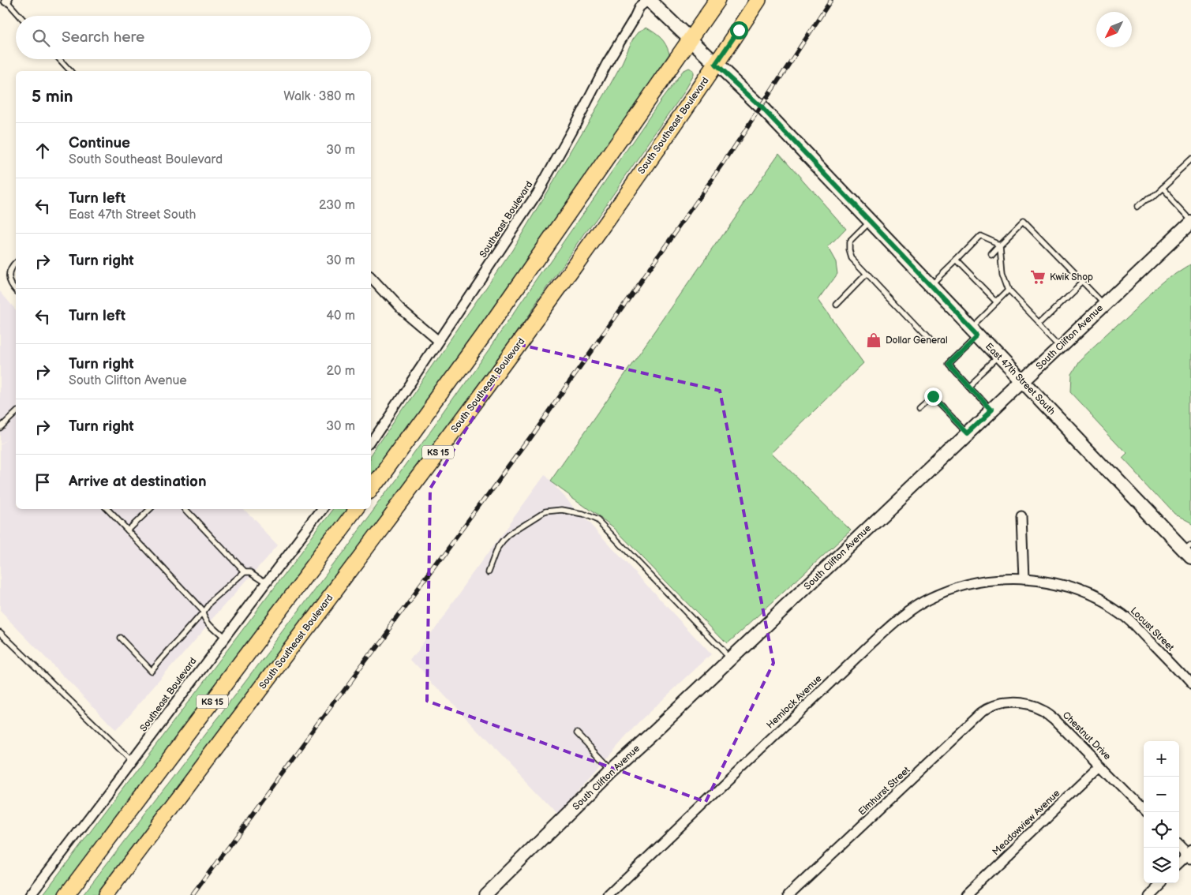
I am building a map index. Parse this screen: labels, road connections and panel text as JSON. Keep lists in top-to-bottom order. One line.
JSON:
{"streets":{"main road":["South Southeast Boulevard","KS 15"],"street":["Southeast Boulevard","South Clifton Avenue","East 47th Street South","Locust Street","Hemlock Avenue","Chestnut Drive","Elmhurst Street","Meadowview Avenue"]},"crossings":[["South Southeast Boulevard","East 47th Street South"],["Southeast Boulevard","East 47th Street South"],["South Clifton Avenue","East 47th Street South"],["Locust Street","Hemlock Avenue"],["Chestnut Drive","Elmhurst Street"],["Chestnut Drive","Meadowview Avenue"]],"places":{"supermarket":["Kwik Shop"],"shop":["Dollar General"]},"north":"bottom left","page":{"search":"Search here","heading":["5 min","Walk · 380 m"],"list":[["Continue","South Southeast Boulevard","30 m"],["Turn left","East 47th Street South","230 m"],["Turn right","30 m"],["Turn left","40 m"],["Turn right","South Clifton Avenue","20 m"],["Turn right","30 m"],"Arrive at destination"],"map_buttons":["+","−"]}}
